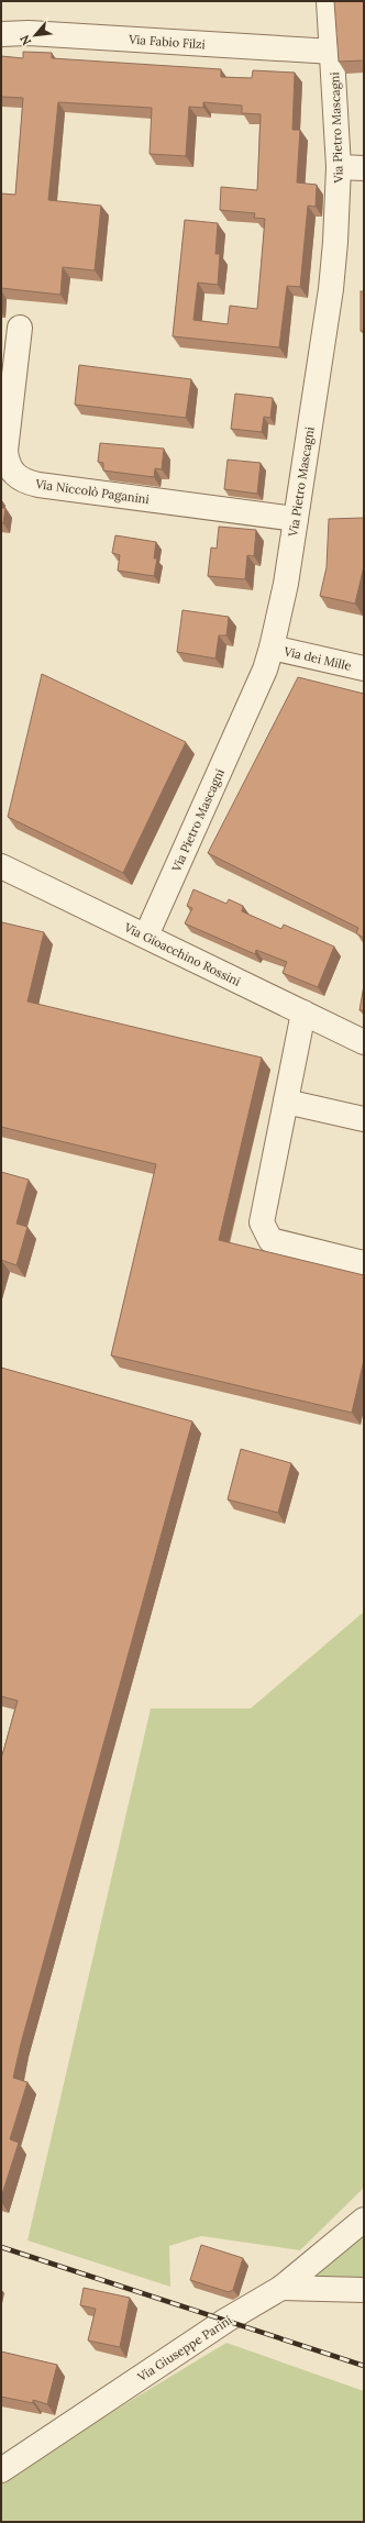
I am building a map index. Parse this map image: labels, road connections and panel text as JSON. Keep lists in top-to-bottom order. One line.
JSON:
{"streets":{"street":["Via Fabio Filzi","Via Pietro Mascagni","Via Niccolò Paganini","Via dei Mille","Via Gioacchino Rossini","Via Giuseppe Parini"]},"crossings":[["Via Fabio Filzi","Via Pietro Mascagni"],["Via Pietro Mascagni","Via Niccolò Paganini"],["Via Pietro Mascagni","Via dei Mille"],["Via Pietro Mascagni","Via Gioacchino Rossini"]],"north":"bottom left"}
